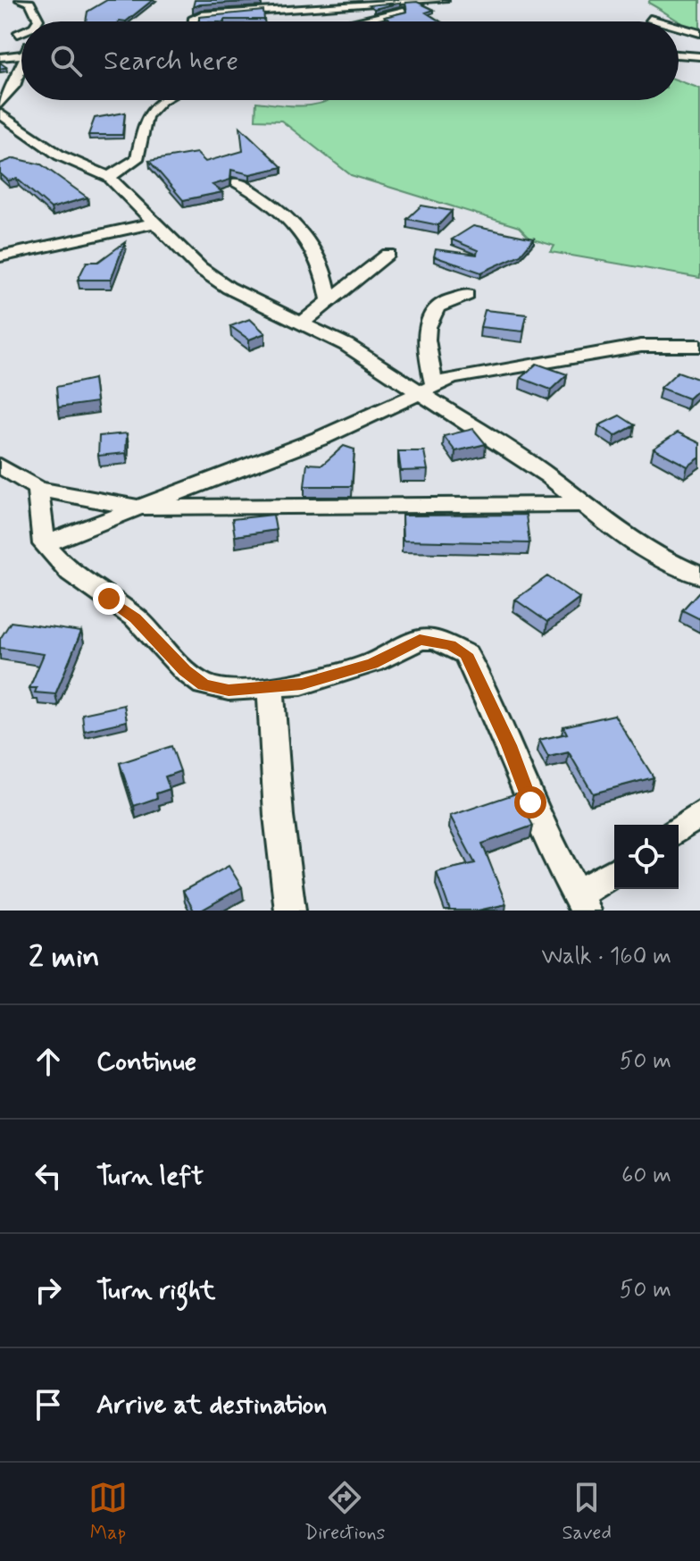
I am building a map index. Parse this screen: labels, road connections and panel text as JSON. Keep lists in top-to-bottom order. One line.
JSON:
{"page":{"search":"Search here","heading":["2 min","Walk · 160 m"],"list":[["Continue","50 m"],["Turn left","60 m"],["Turn right","50 m"],"Arrive at destination"],"nav":["Map","Directions","Saved"]}}
